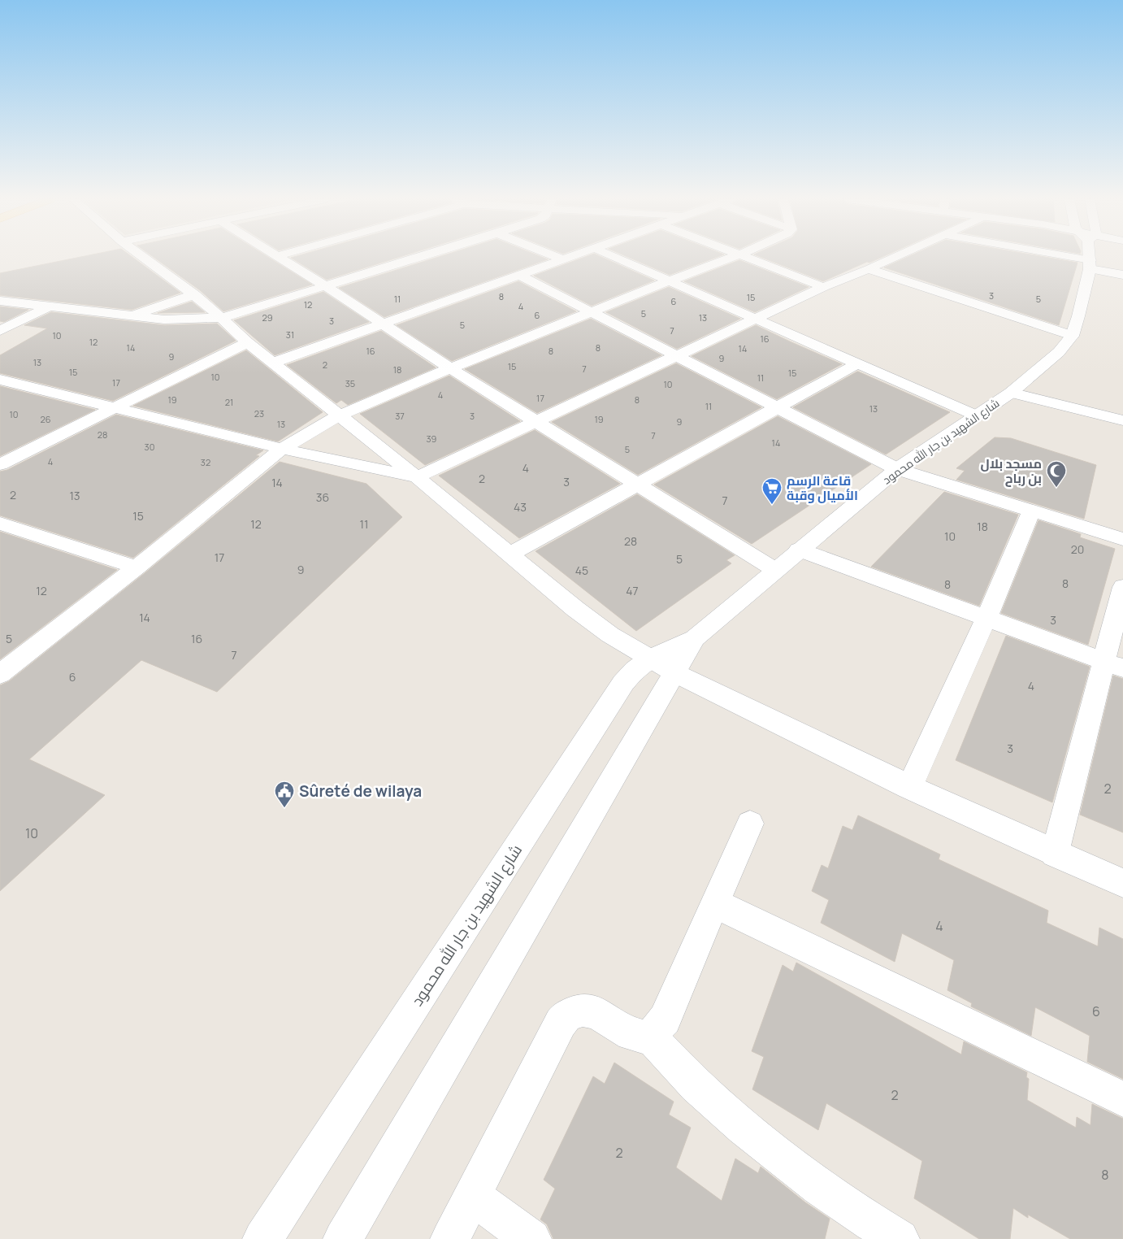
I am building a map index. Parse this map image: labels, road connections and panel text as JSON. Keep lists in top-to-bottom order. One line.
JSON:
{"streets":{"street":["شارع الشهيد بن جار الله محمود"]},"places":{"mosque":["مسجد بلال بن رباح"],"supermarket":["قاعة الرسم الأميال وقبة"],"public building":["Sûreté de wilaya"]},"house_numbers":["3","8","15","11","5","6","12","4","5","6","29","13","3","5","7","31","10","16","12","14","8","14","16","8","9","9","13","2","15","7","18","15","15","10","11","17","35","10","4","17","19","8","21","11","13","23","10","37","3","26","19","9","13","28","7","39","14","30","5","4","32","4","2","3","14","2","13","36","7","43","15","12","11","18","10","28","20","17","5","9","45","8","8","12","47","14","3","5","16","7","6","4","3","2","10","4","6","2","2","8"]}
